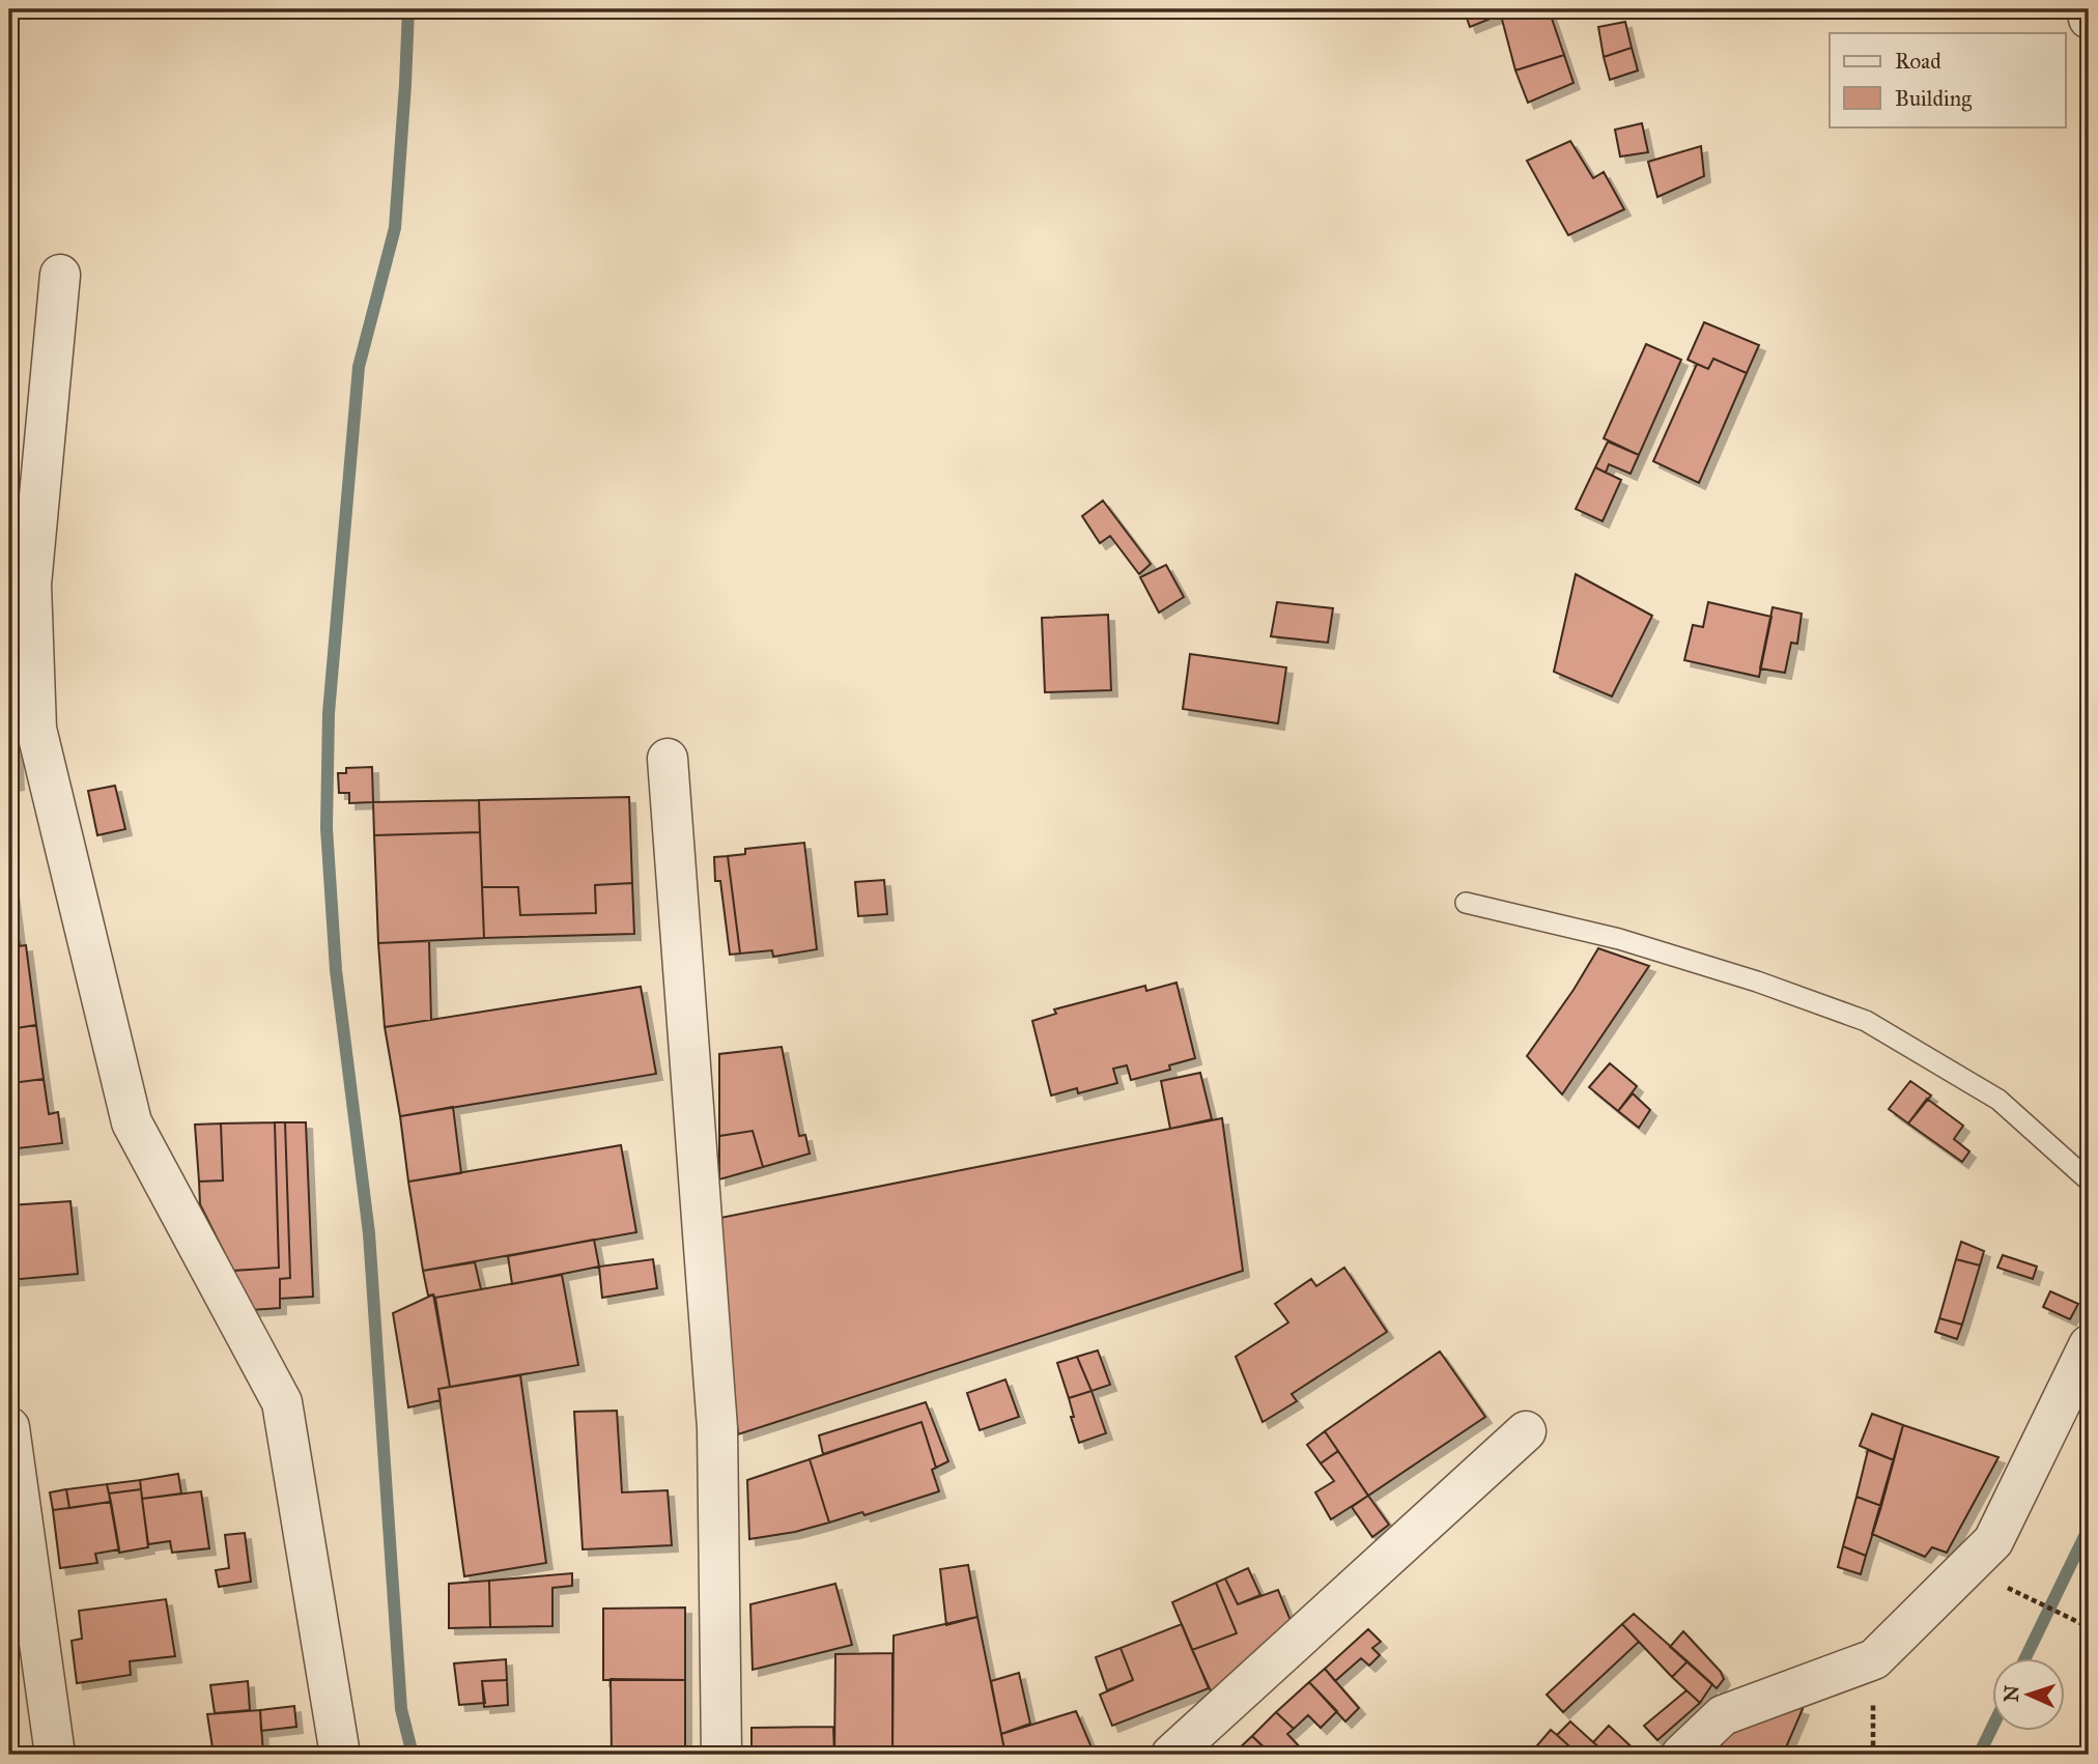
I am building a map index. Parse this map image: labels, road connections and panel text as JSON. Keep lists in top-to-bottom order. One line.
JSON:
{"legend":["Road","Building"],"north":"left"}
